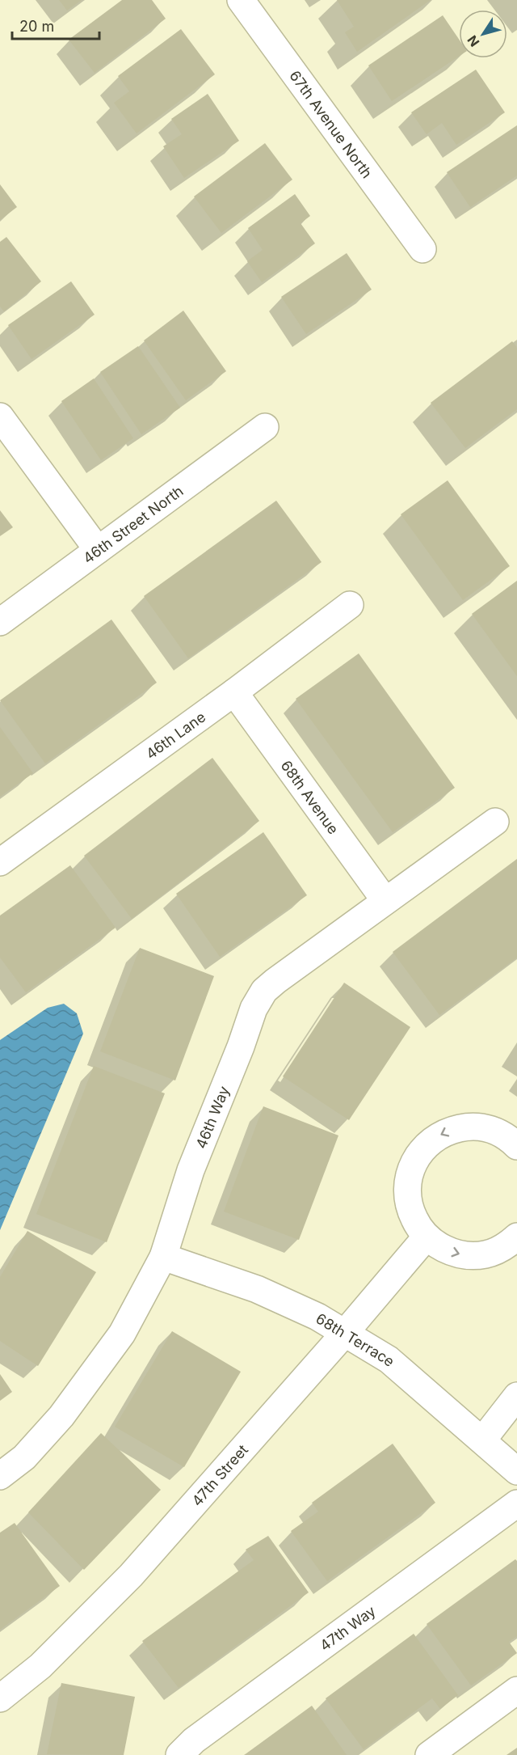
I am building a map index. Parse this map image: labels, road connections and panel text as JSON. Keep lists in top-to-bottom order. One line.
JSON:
{"streets":{"street":["67th Avenue North","46th Street North","46th Lane","68th Avenue","46th Way","68th Terrace","47th Street","47th Way"]},"crossings":[["46th Lane","68th Avenue"],["68th Avenue","46th Way"],["46th Way","68th Terrace"],["68th Terrace","47th Street"]],"scale_bar":"20 m","north":"bottom left"}
